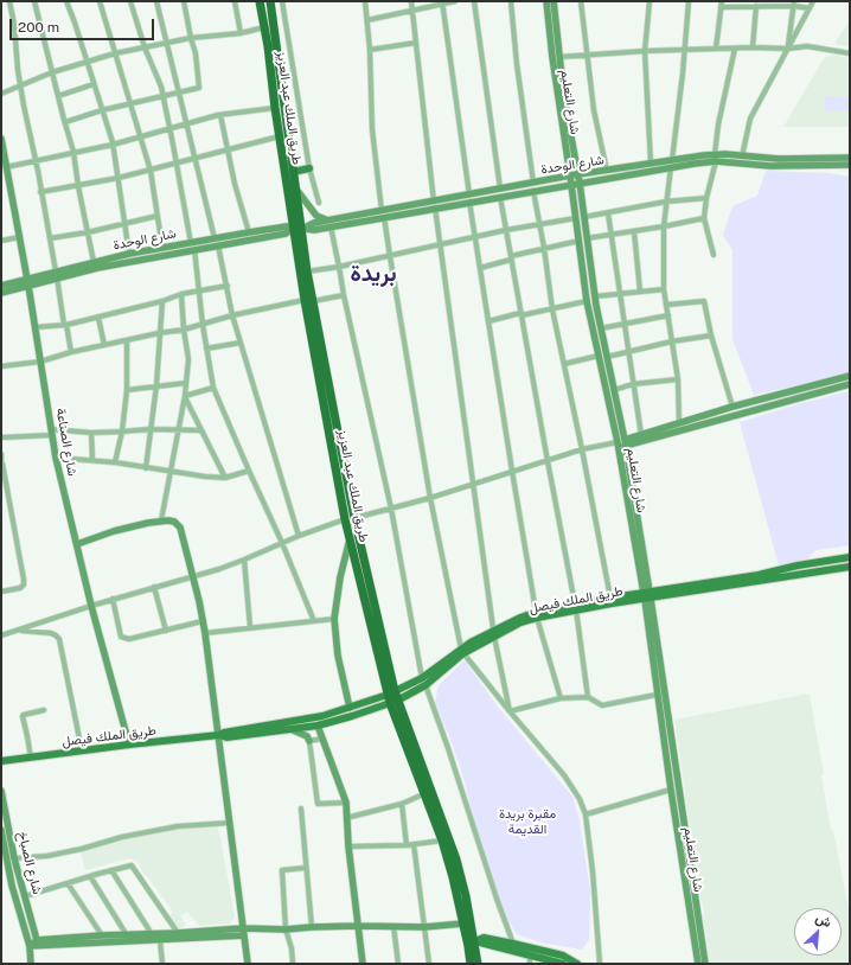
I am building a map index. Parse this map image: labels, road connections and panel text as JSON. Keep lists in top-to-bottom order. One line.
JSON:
{"streets":{"highway":["طريق الملك عبد العزيز"],"main road":["طريق الملك فيصل"],"street":["شارع التعليم","شارع الوحدة","شارع الصناعة","شارع الصباخ"]},"crossings":[["شارع التعليم","شارع الوحدة"],["شارع التعليم","طريق الملك فيصل"],["طريق الملك عبد العزيز","شارع الوحدة"],["طريق الملك عبد العزيز","طريق الملك فيصل"],["شارع الوحدة","شارع الصناعة"],["شارع الصناعة","طريق الملك فيصل"]],"districts":["بريدة"],"parks":["مقبرة بريدة القديمة"],"scale_bar":"200 m","north":"top right"}
